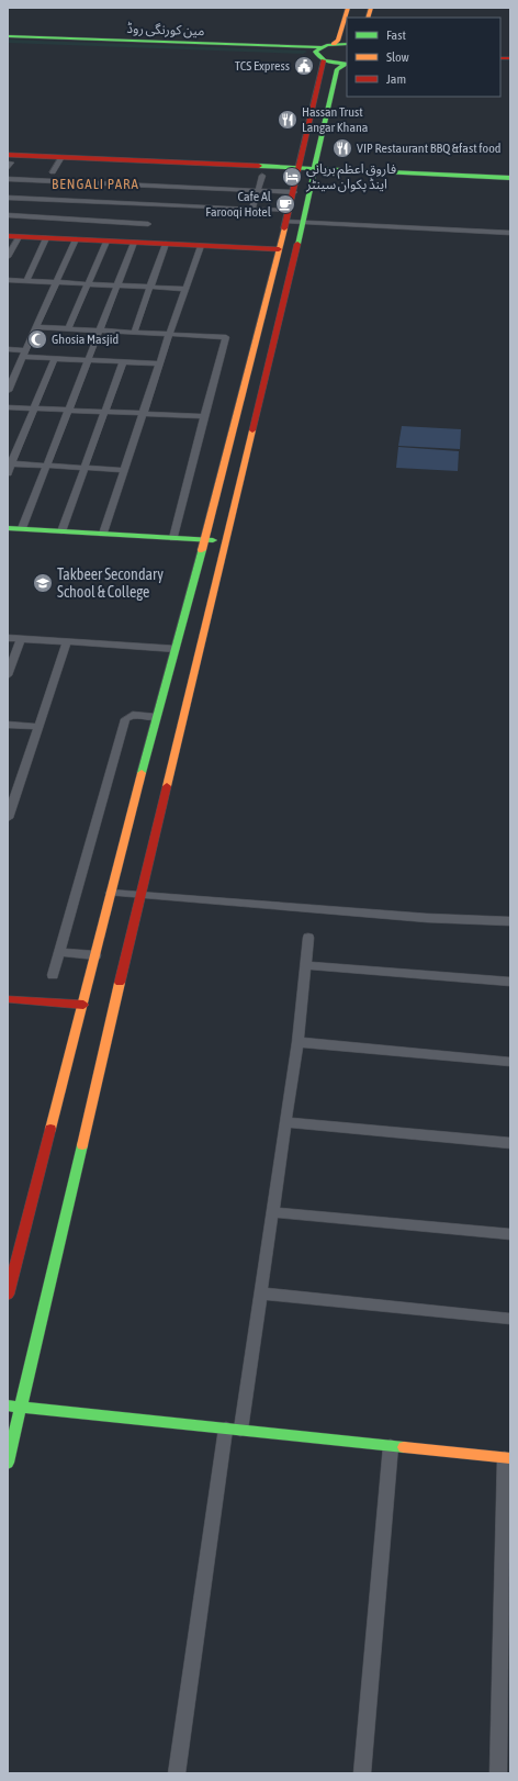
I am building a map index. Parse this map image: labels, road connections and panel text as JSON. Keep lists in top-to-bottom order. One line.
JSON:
{"streets":{"street":["مین کورنگی روڈ"]},"districts":["BENGALI PARA"],"places":{"public building":["TCS Express"],"restaurant":["Hassan Trust Langar Khana","VIP Restaurant BBQ &fast food"],"hotel":["فاروق اعظم بریانی اینڈ پکوان سینٹر"],"cafe":["Cafe Al Farooqi Hotel"],"mosque":["Ghosia Masjid"],"school or university":["Takbeer Secondary School & College"]},"legend":["Fast","Slow","Jam"]}
